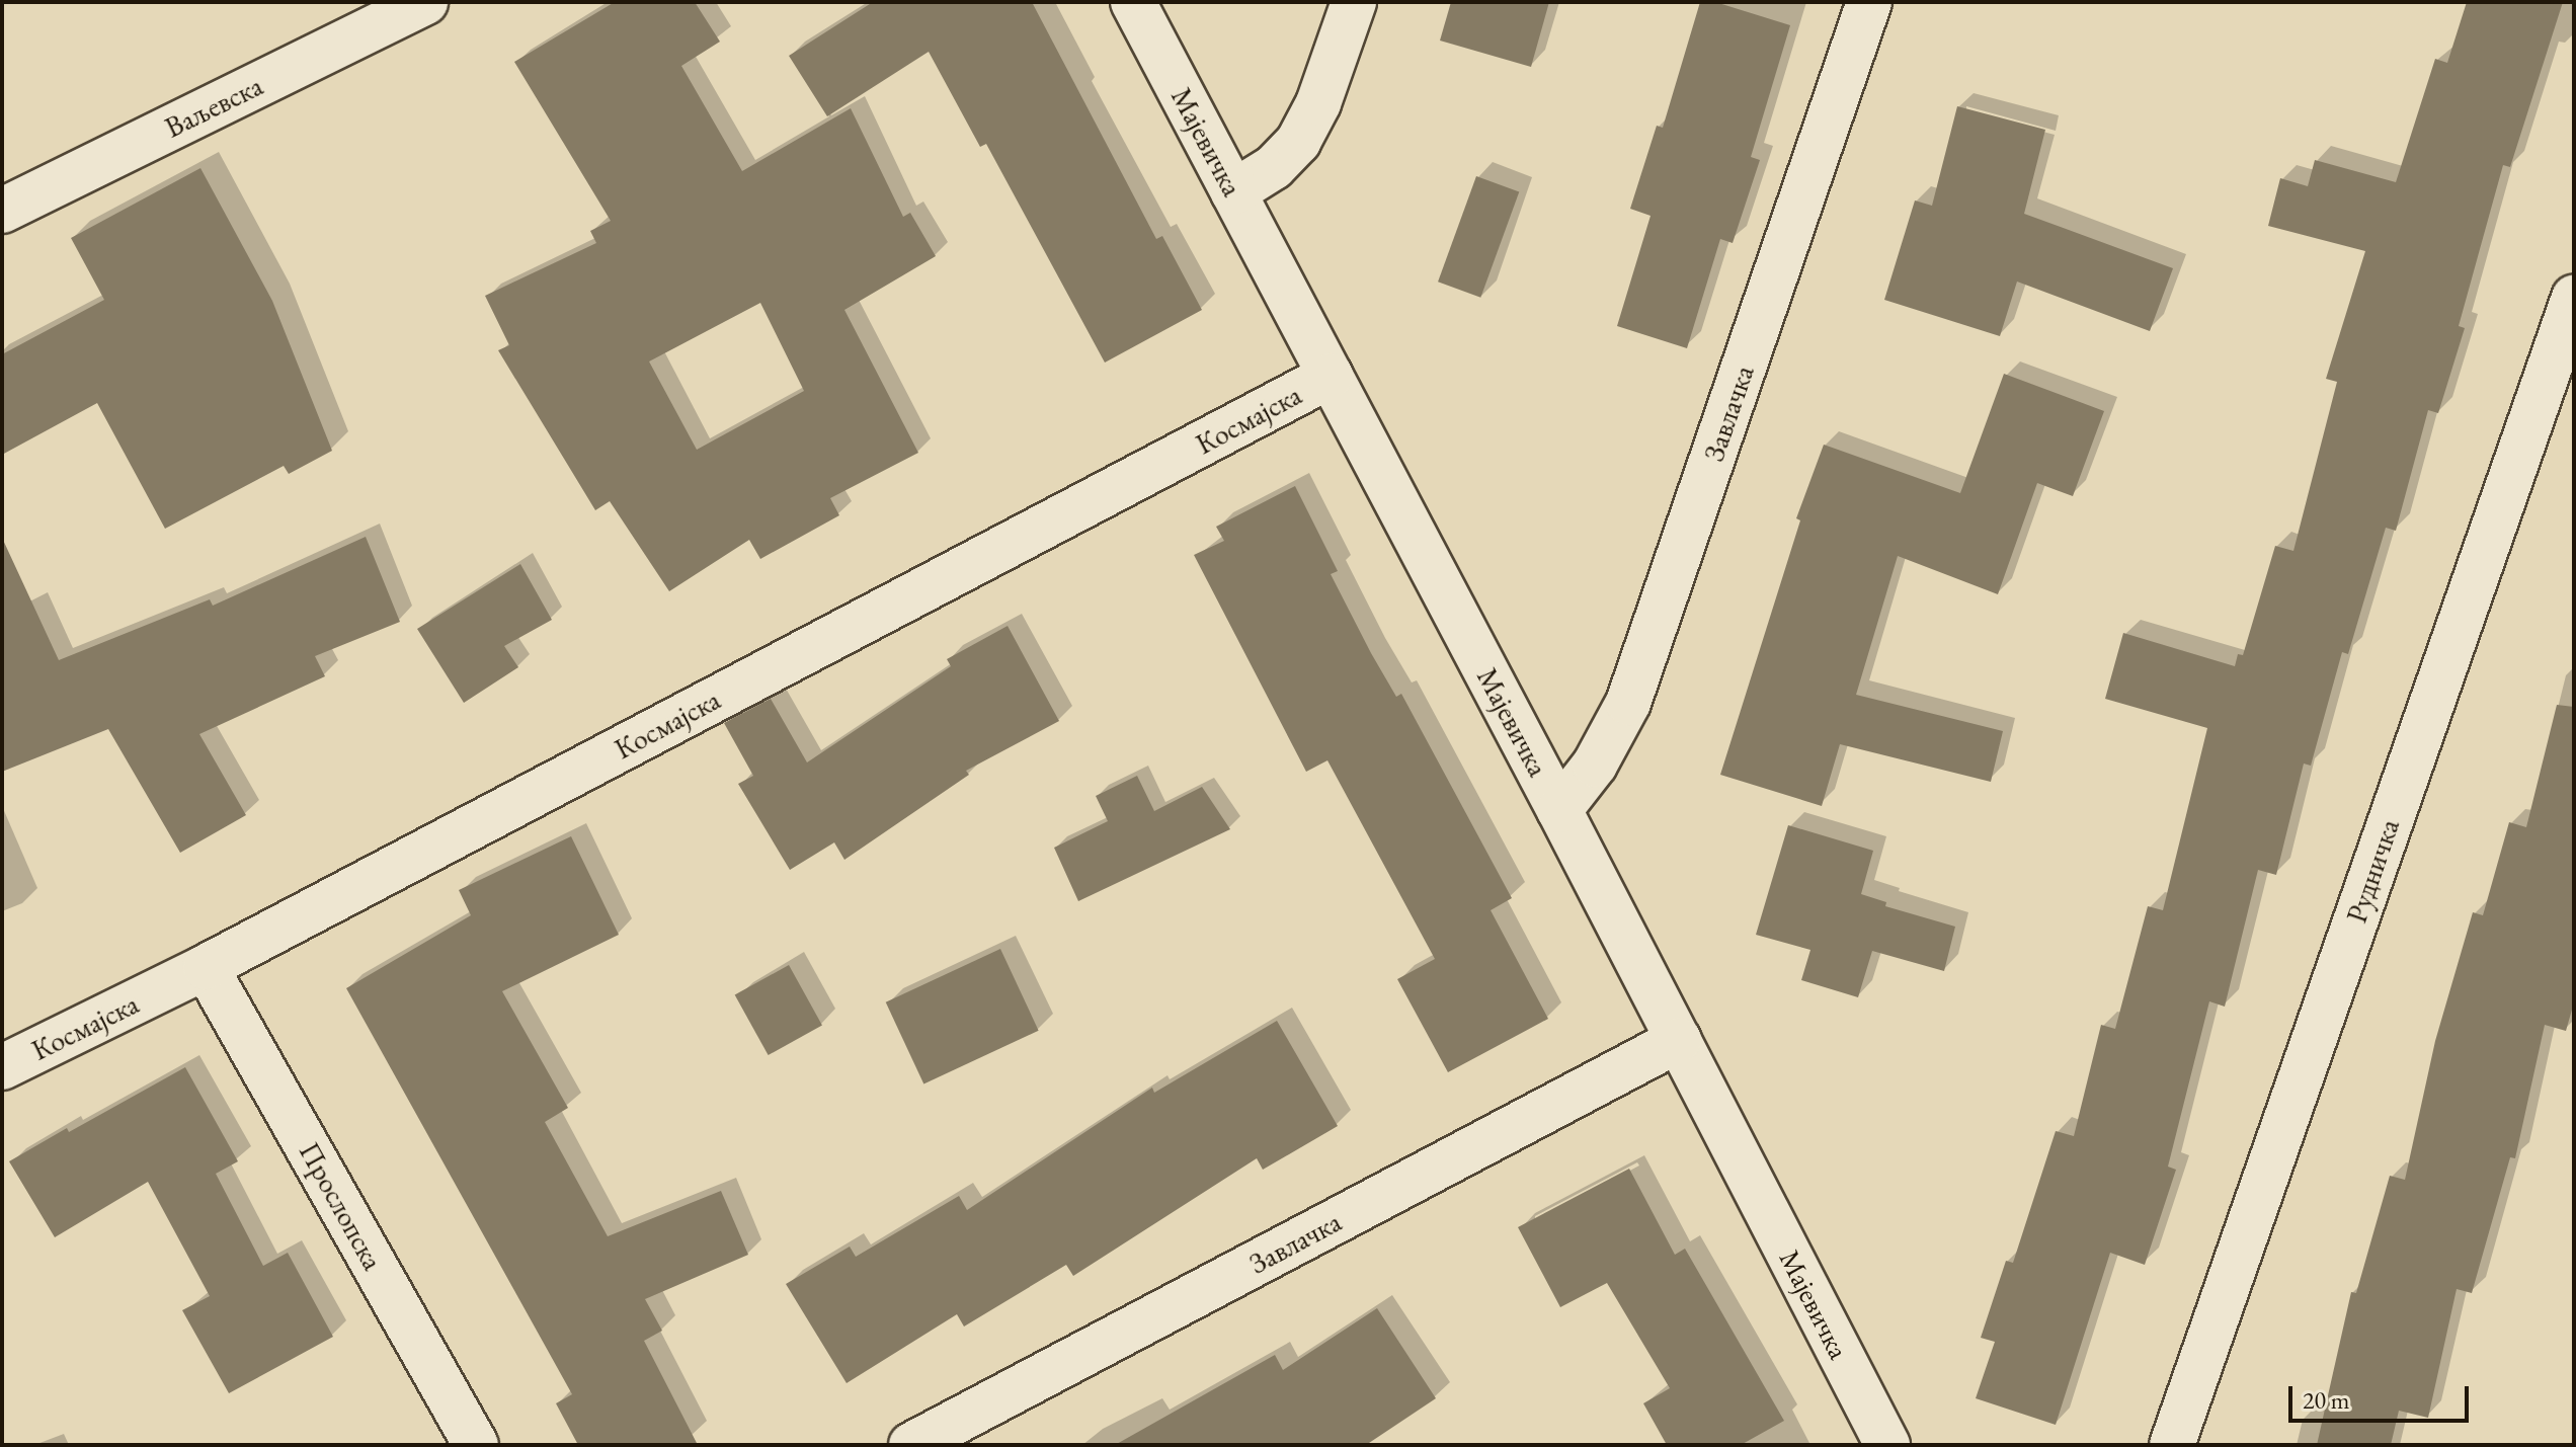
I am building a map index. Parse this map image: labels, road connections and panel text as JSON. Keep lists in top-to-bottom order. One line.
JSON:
{"streets":{"street":["Ваљевска","Мајевичка","Завлачка","Космајска","Рудничка","Прослопска"]},"crossings":[["Мајевичка","Завлачка"],["Мајевичка","Космајска"],["Космајска","Прослопска"]],"scale_bar":"20 m"}
